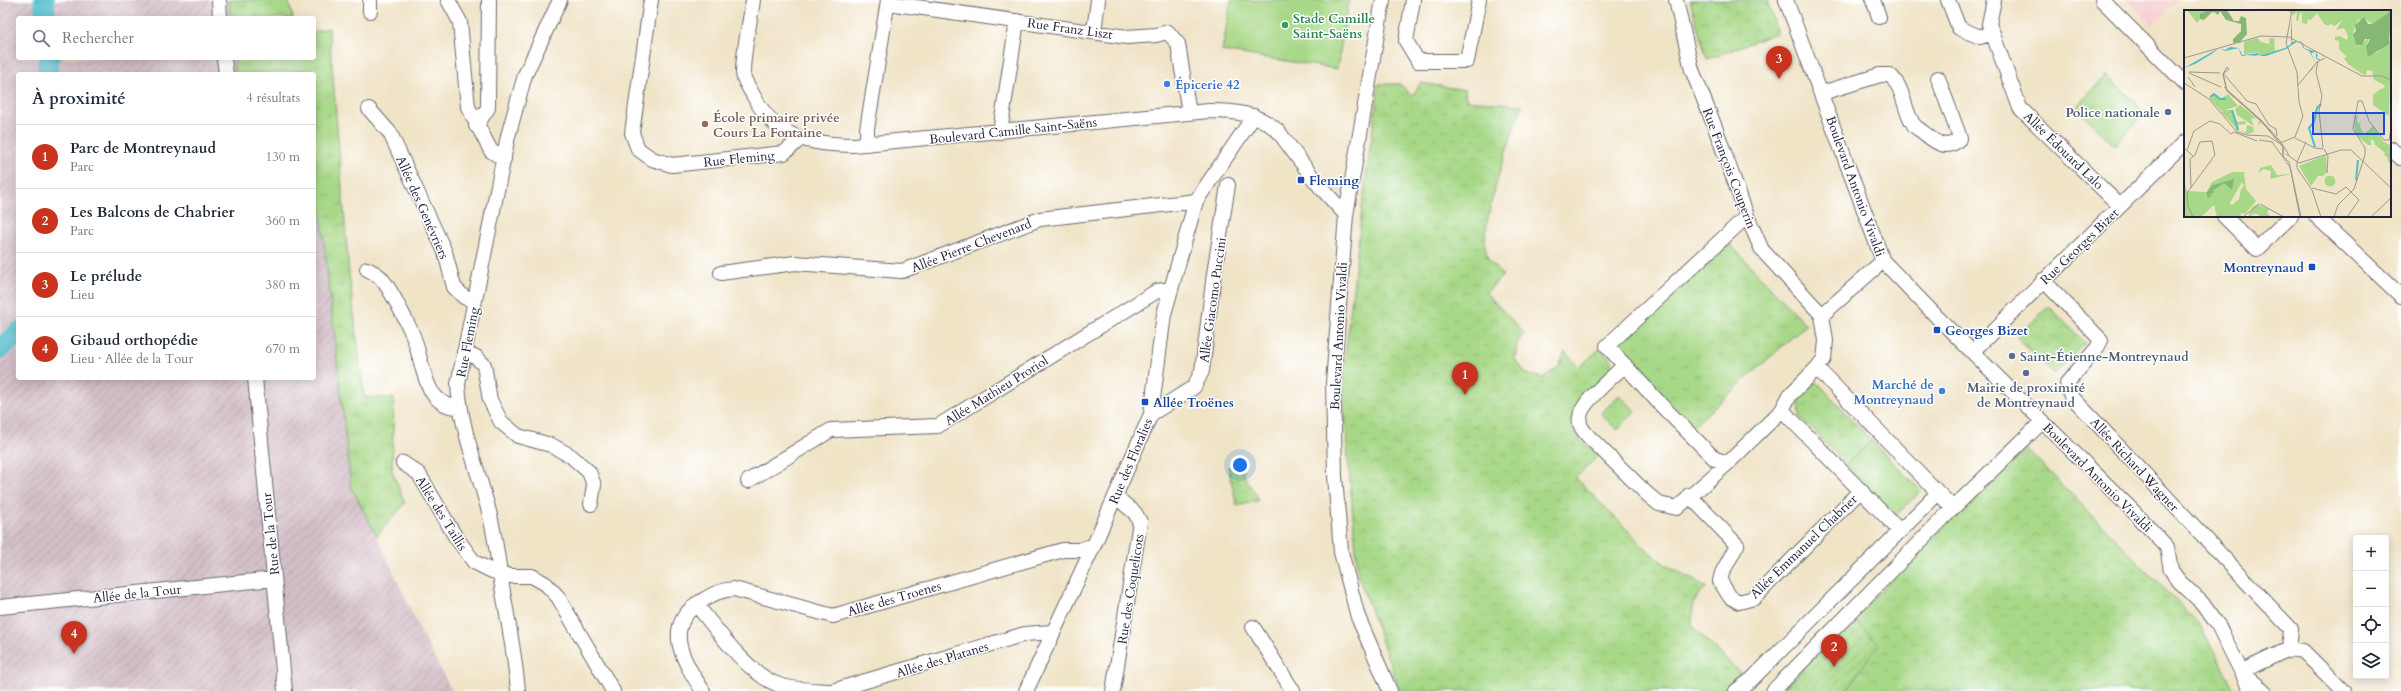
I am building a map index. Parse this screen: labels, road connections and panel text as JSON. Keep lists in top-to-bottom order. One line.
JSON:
{"streets":{"street":["Rue Franz Liszt","Boulevard Camille Saint-Saëns","Allée Édouard Lalo","Rue Fleming","Rue François Couperin","Boulevard Antonio Vivaldi","Allée des Genévriers","Allée Pierre Chevenard","Rue Georges Bizet","Allée Giacomo Puccini","Allée Mathieu Proriol","Rue des Floralies","Allée Richard Wagner","Allée des Taillis","Rue de la Tour","Allée Emmanuel Chabrier","Rue des Coquelicots","Allée de la Tour","Allée des Troenes","Allée des Platanes"]},"crossings":[["Rue Franz Liszt","Boulevard Camille Saint-Saëns"],["Boulevard Camille Saint-Saëns","Rue Fleming"],["Boulevard Camille Saint-Saëns","Boulevard Antonio Vivaldi"],["Boulevard Camille Saint-Saëns","Rue des Floralies"],["Allée Édouard Lalo","Rue Georges Bizet"],["Rue Fleming","Allée des Genévriers"],["Rue Fleming","Allée des Taillis"],["Boulevard Antonio Vivaldi","Rue Georges Bizet"],["Allée Pierre Chevenard","Rue des Floralies"],["Rue Georges Bizet","Allée Richard Wagner"],["Allée Giacomo Puccini","Rue des Floralies"],["Allée Mathieu Proriol","Rue des Floralies"],["Rue des Floralies","Rue des Coquelicots"],["Rue des Floralies","Allée des Troenes"],["Rue des Floralies","Allée des Platanes"],["Rue de la Tour","Allée de la Tour"]],"places":{"other":["Stade Camille Saint-Saëns","Épicerie 42","Police nationale","École primaire privée Cours La Fontaine","Saint-Étienne-Montreynaud","Mairie de proximité de Montreynaud","Marché de Montreynaud"],"transit":["Fleming","Montreynaud","Georges Bizet","Allée Troënes"]},"page":{"search":"Rechercher","pins":["3","1","4","2"],"heading":["À proximité","4 résultats"],"list":[{"mark":"1","name":"Parc de Montreynaud","note":"Parc","value":"130 m"},{"mark":"2","name":"Les Balcons de Chabrier","note":"Parc","value":"360 m"},{"mark":"3","name":"Le prélude","note":"Lieu","value":"380 m"},{"mark":"4","name":"Gibaud orthopédie","note":"Lieu · Allée de la Tour","value":"670 m"}],"map_buttons":["+","−"]}}
